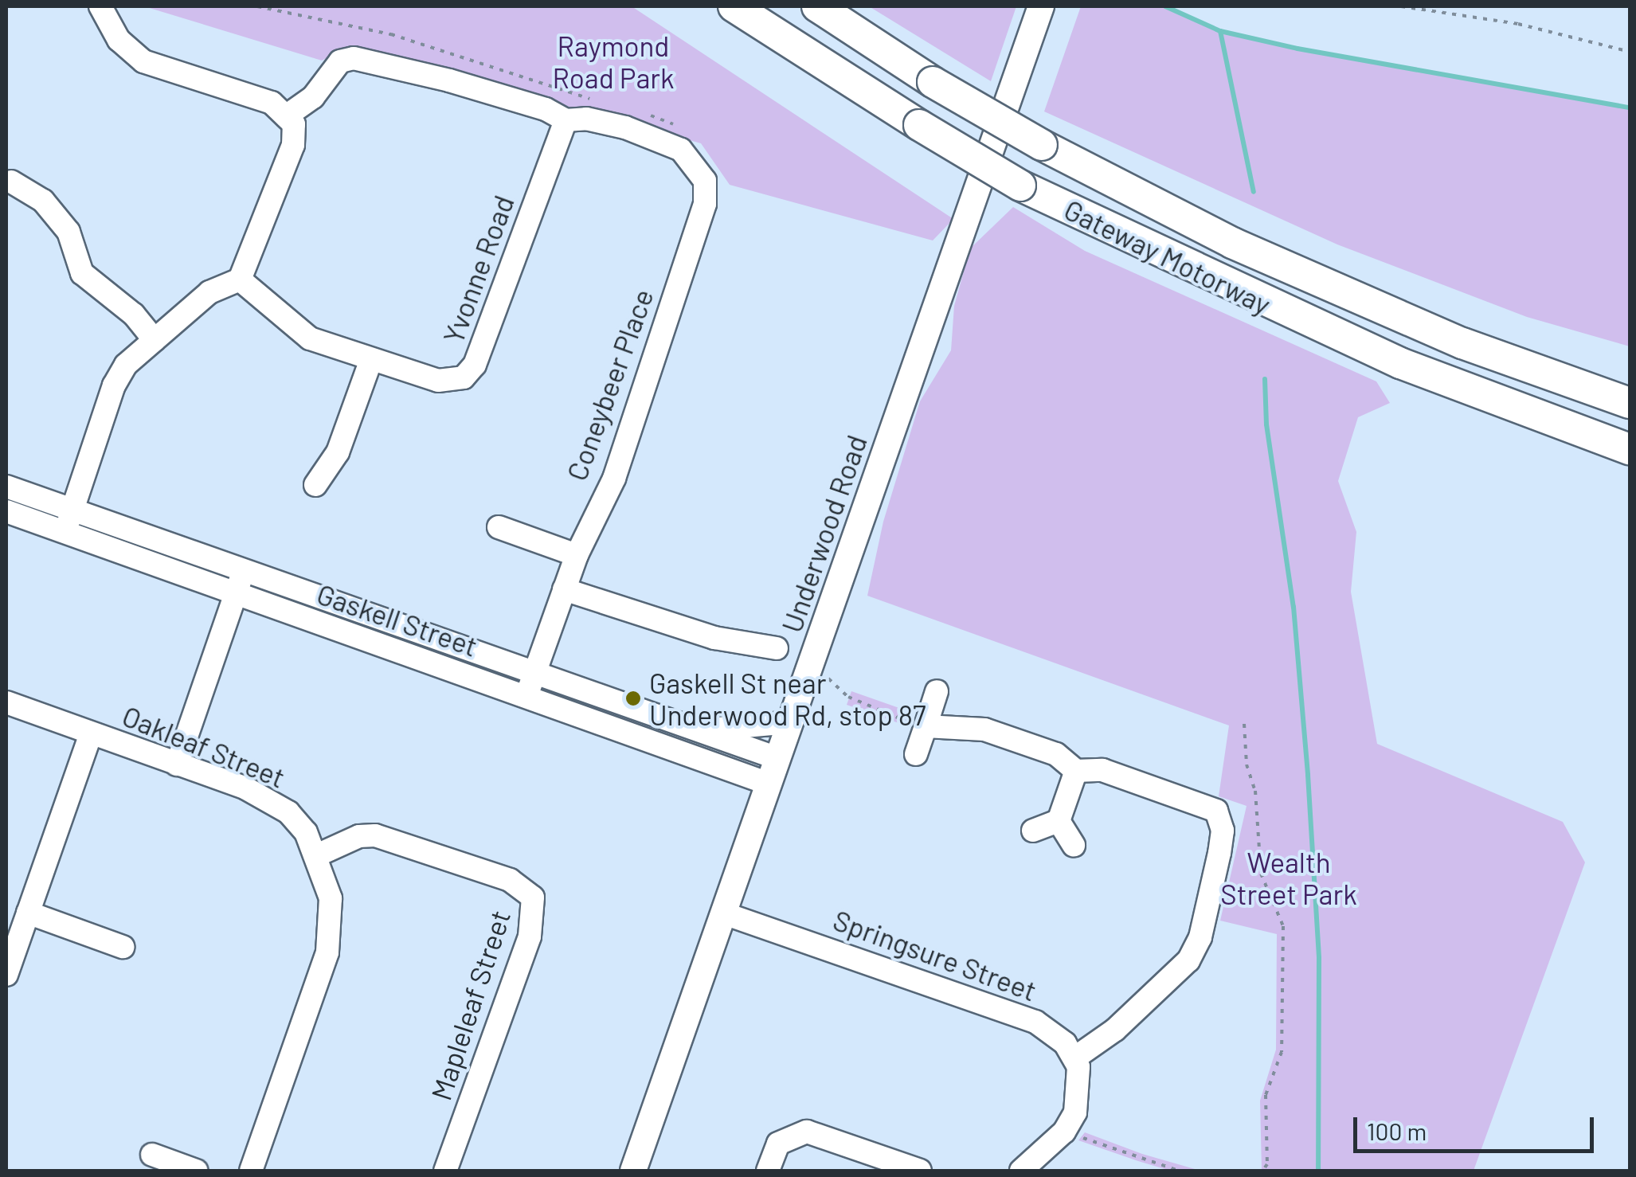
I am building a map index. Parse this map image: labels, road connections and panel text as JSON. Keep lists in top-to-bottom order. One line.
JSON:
{"streets":{"highway":["Gateway Motorway"],"main road":["Underwood Road"],"street":["Yvonne Road","Coneybeer Place","Gaskell Street","Oakleaf Street","Springsure Street","Mapleleaf Street"]},"crossings":[["Coneybeer Place","Gaskell Street"],["Underwood Road","Gaskell Street"],["Underwood Road","Springsure Street"],["Oakleaf Street","Mapleleaf Street"]],"parks":["Raymond Road Park","Wealth Street Park"],"places":["Gaskell St near Underwood Rd, stop 87"],"scale_bar":"100 m"}
